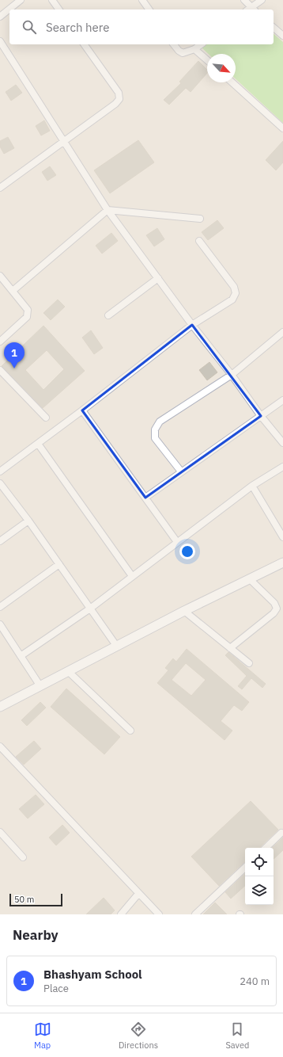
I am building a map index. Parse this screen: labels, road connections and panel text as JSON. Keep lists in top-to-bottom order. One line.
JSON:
{"scale_bar":"50 m","north":"bottom right","page":{"search":"Search here","pins":"1","scale":"50 m","heading":"Nearby","list":[{"mark":"1","name":"Bhashyam School","note":"Place","value":"240 m"}],"nav":["Map","Directions","Saved"]}}
